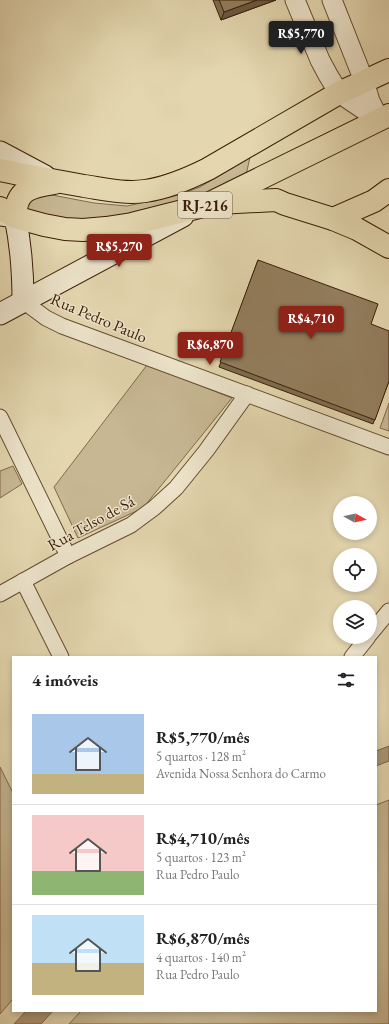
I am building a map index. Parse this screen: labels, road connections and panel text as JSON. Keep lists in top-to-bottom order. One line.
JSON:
{"streets":{"main road":["RJ-216"],"street":["Rua Pedro Paulo","Rua Telso de Sá"]},"crossings":[["Rua Pedro Paulo","Rua Telso de Sá"]],"north":"right","page":{"price":["R$5,770","R$5,270","R$4,710","R$6,870"],"heading":"4 imóveis","list":[{"name":"R$5,770/mês","note":"5 quartos · 128 m² · Avenida Nossa Senhora do Carmo"},{"name":"R$4,710/mês","note":"5 quartos · 123 m² · Rua Pedro Paulo"},{"name":"R$6,870/mês","note":"4 quartos · 140 m² · Rua Pedro Paulo"}]}}
